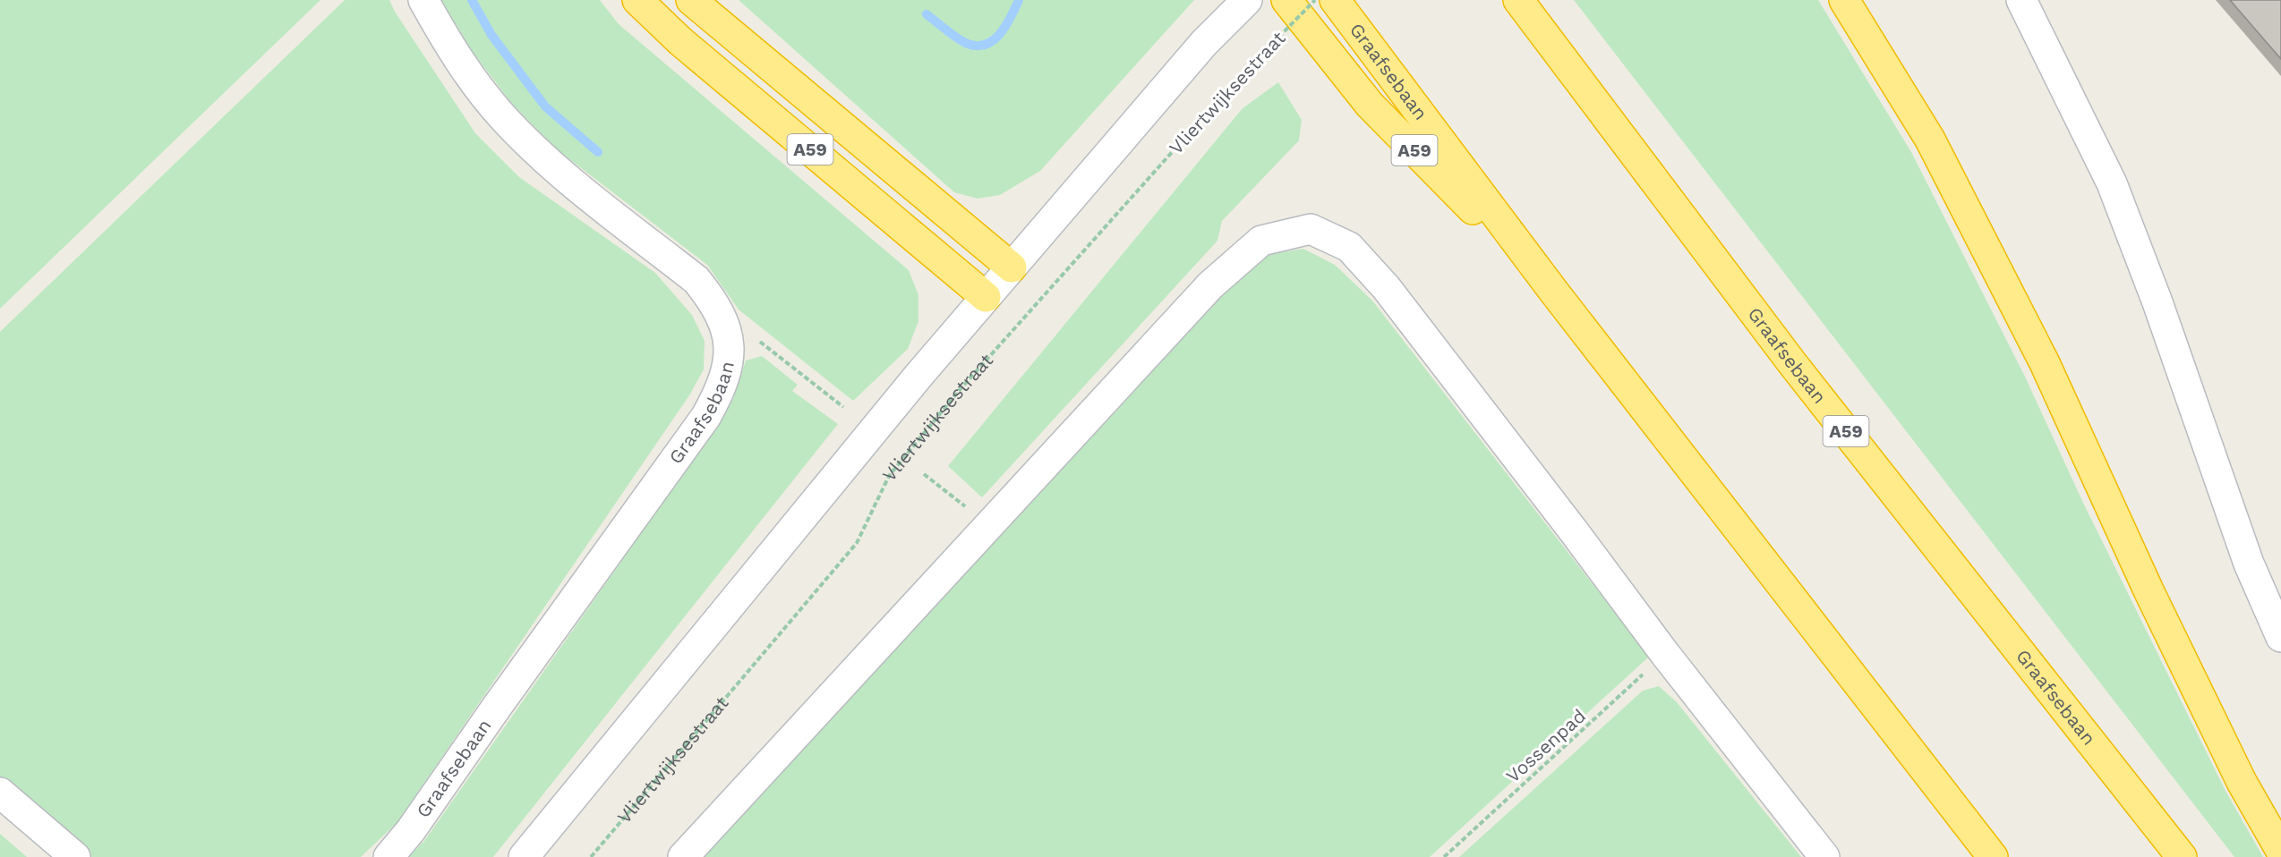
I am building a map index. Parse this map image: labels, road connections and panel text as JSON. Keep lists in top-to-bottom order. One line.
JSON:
{"streets":{"highway":["Graafsebaan","A59"],"path":["Vliertwijksestraat","Vossenpad"]},"crossings":[["Graafsebaan","A59"]]}
